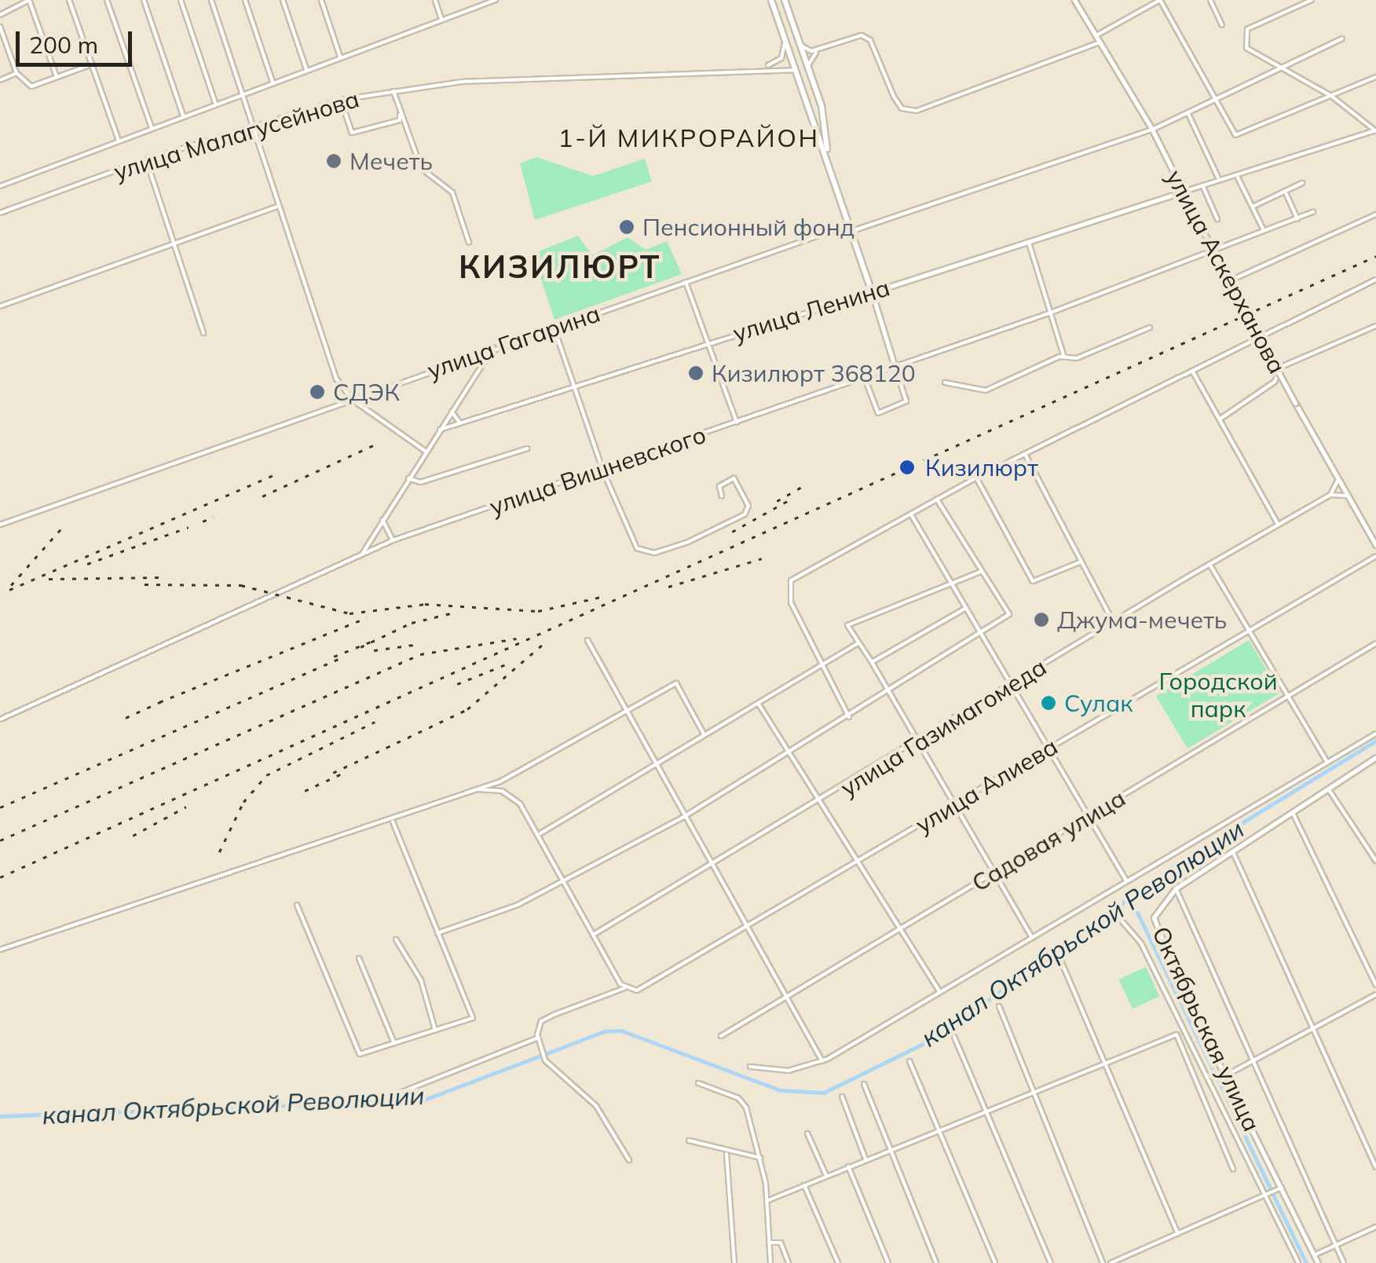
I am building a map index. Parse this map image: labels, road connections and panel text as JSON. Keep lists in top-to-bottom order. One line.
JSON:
{"streets":{"street":["улица Малагусейнова","улица Аскерханова","улица Ленина","улица Гагарина","улица Вишневского","улица Газимагомеда","улица Алиева","Садовая улица","Октябрьская улица"]},"crossings":[["улица Аскерханова","улица Ленина"],["улица Аскерханова","улица Гагарина"]],"districts":["1-Й МИКРОРАЙОН","КИЗИЛЮРТ"],"water":["канал Октябрьской Революции"],"parks":["Городской парк"],"places":["Мечеть","Пенсионный фонд","Кизилюрт 368120","СДЭК","Кизилюрт","Джума-мечеть","Сулак"],"scale_bar":"200 m"}
